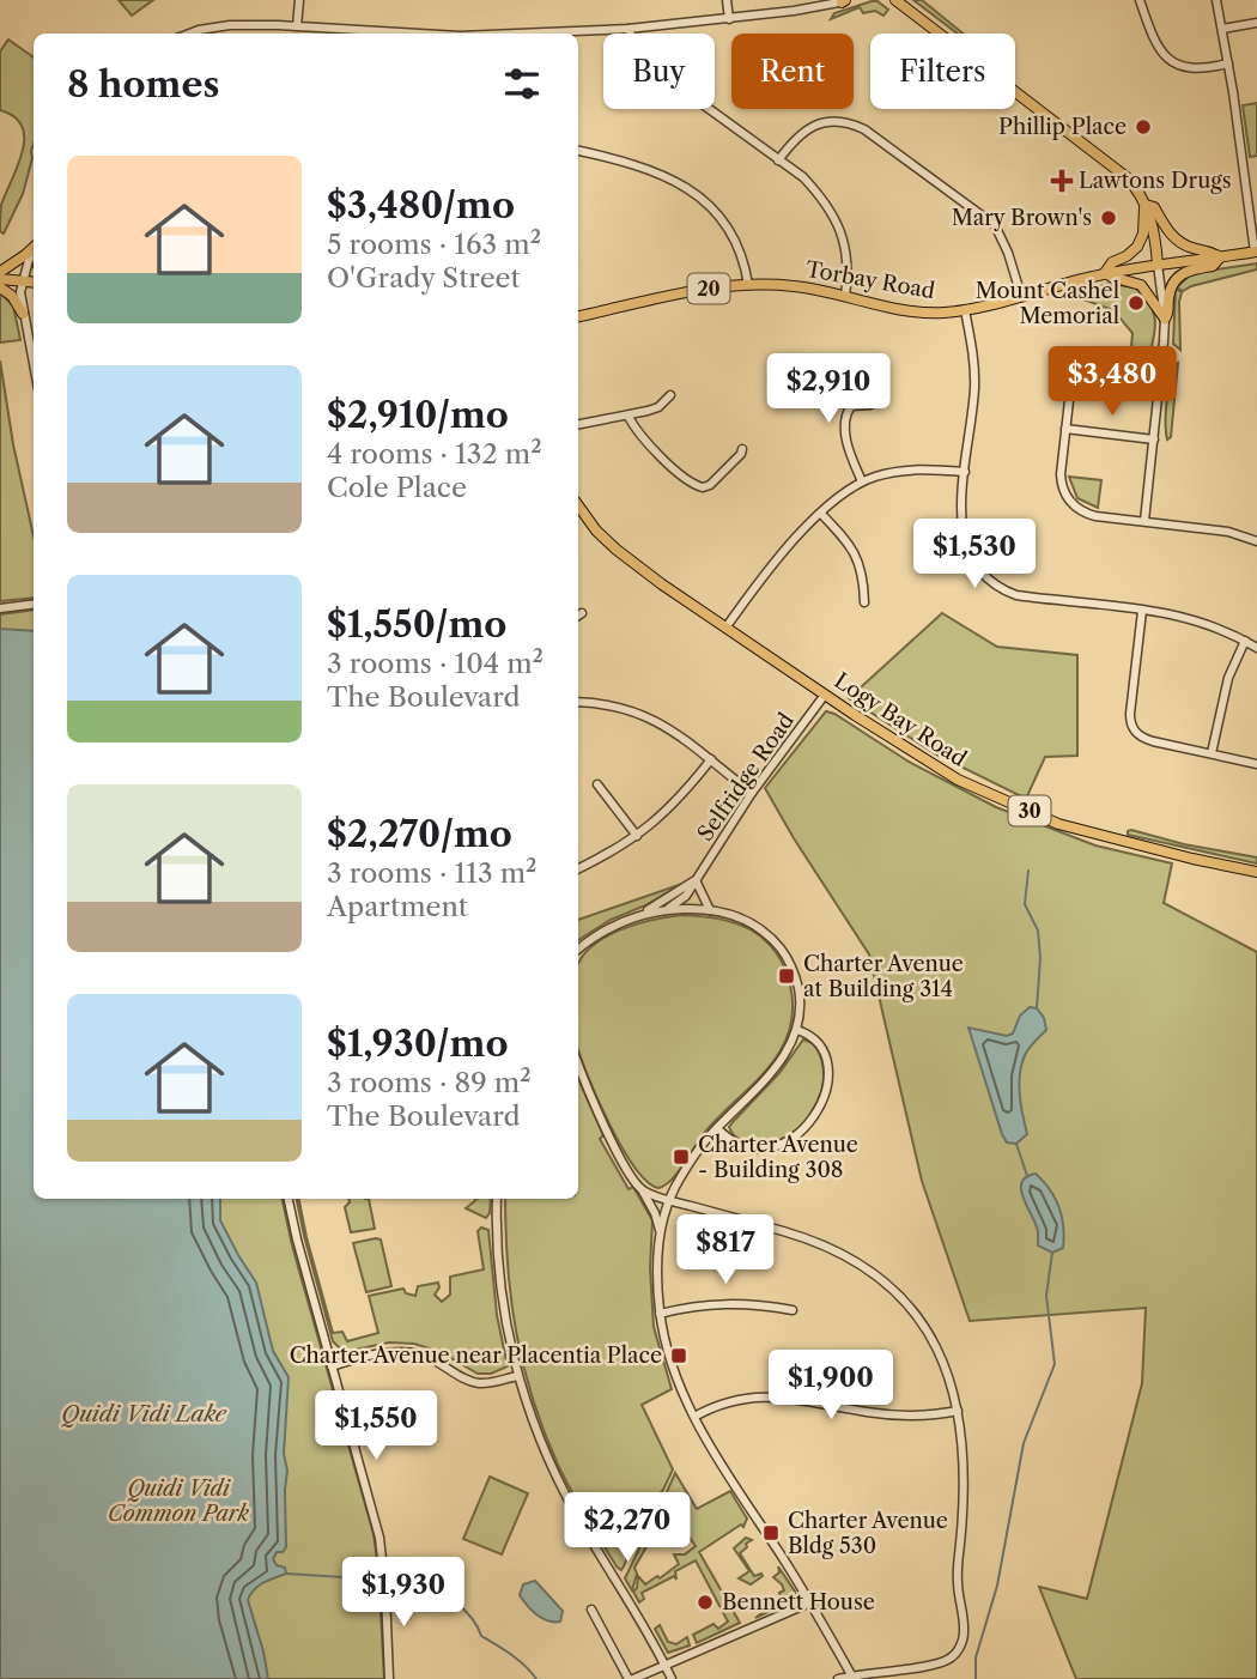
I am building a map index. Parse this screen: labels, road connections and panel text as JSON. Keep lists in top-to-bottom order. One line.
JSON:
{"streets":{"main road":["Torbay Road","20","Logy Bay Road","30"],"street":["Selfridge Road"]},"crossings":[["Logy Bay Road","Selfridge Road"]],"water":["Quidi Vidi Lake"],"parks":["Quidi Vidi Common Park"],"places":{"other":["Phillip Place","Mary Brown's","Mount Cashel Memorial","Bennett House"],"health":["Lawtons Drugs"],"transit":["Charter Avenue at Building 314","Charter Avenue - Building 308","Charter Avenue near Placentia Place","Charter Avenue Bldg 530"]},"page":{"chip":["Buy","Rent","Filters"],"heading":"8 homes","list":[{"name":"$3,480/mo","note":"5 rooms · 163 m² · O'Grady Street"},{"name":"$2,910/mo","note":"4 rooms · 132 m² · Cole Place"},{"name":"$1,550/mo","note":"3 rooms · 104 m² · The Boulevard"},{"name":"$2,270/mo","note":"3 rooms · 113 m² · Apartment"},{"name":"$1,930/mo","note":"3 rooms · 89 m² · The Boulevard"}],"price":["$3,480","$2,910","$1,530","$817","$1,900","$1,550","$2,270","$1,930"]}}
